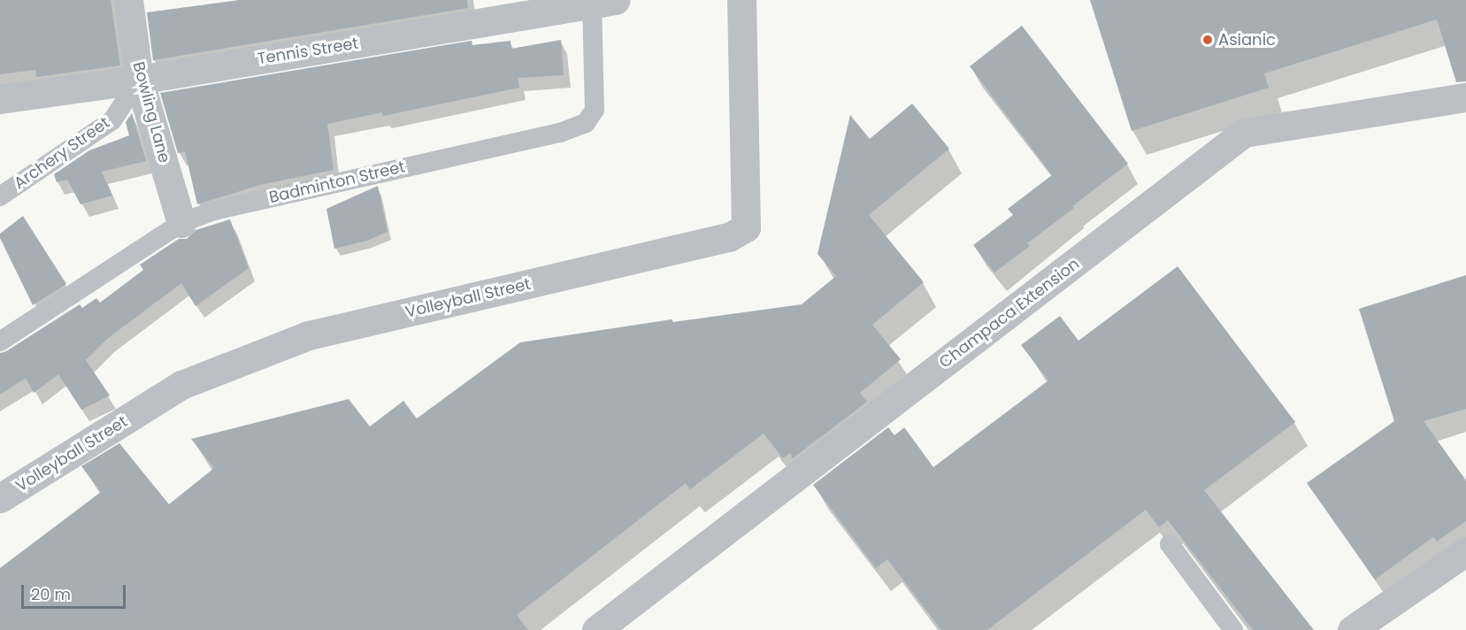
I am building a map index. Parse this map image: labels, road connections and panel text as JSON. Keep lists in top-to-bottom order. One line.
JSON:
{"streets":{"street":["Tennis Street","Bowling Lane","Volleyball Street","Champaca Extension"],"lane":["Archery Street","Badminton Street"]},"crossings":[["Tennis Street","Bowling Lane"],["Tennis Street","Archery Street"],["Tennis Street","Badminton Street"],["Bowling Lane","Archery Street"],["Bowling Lane","Badminton Street"]],"places":["Asianic"],"scale_bar":"20 m"}
